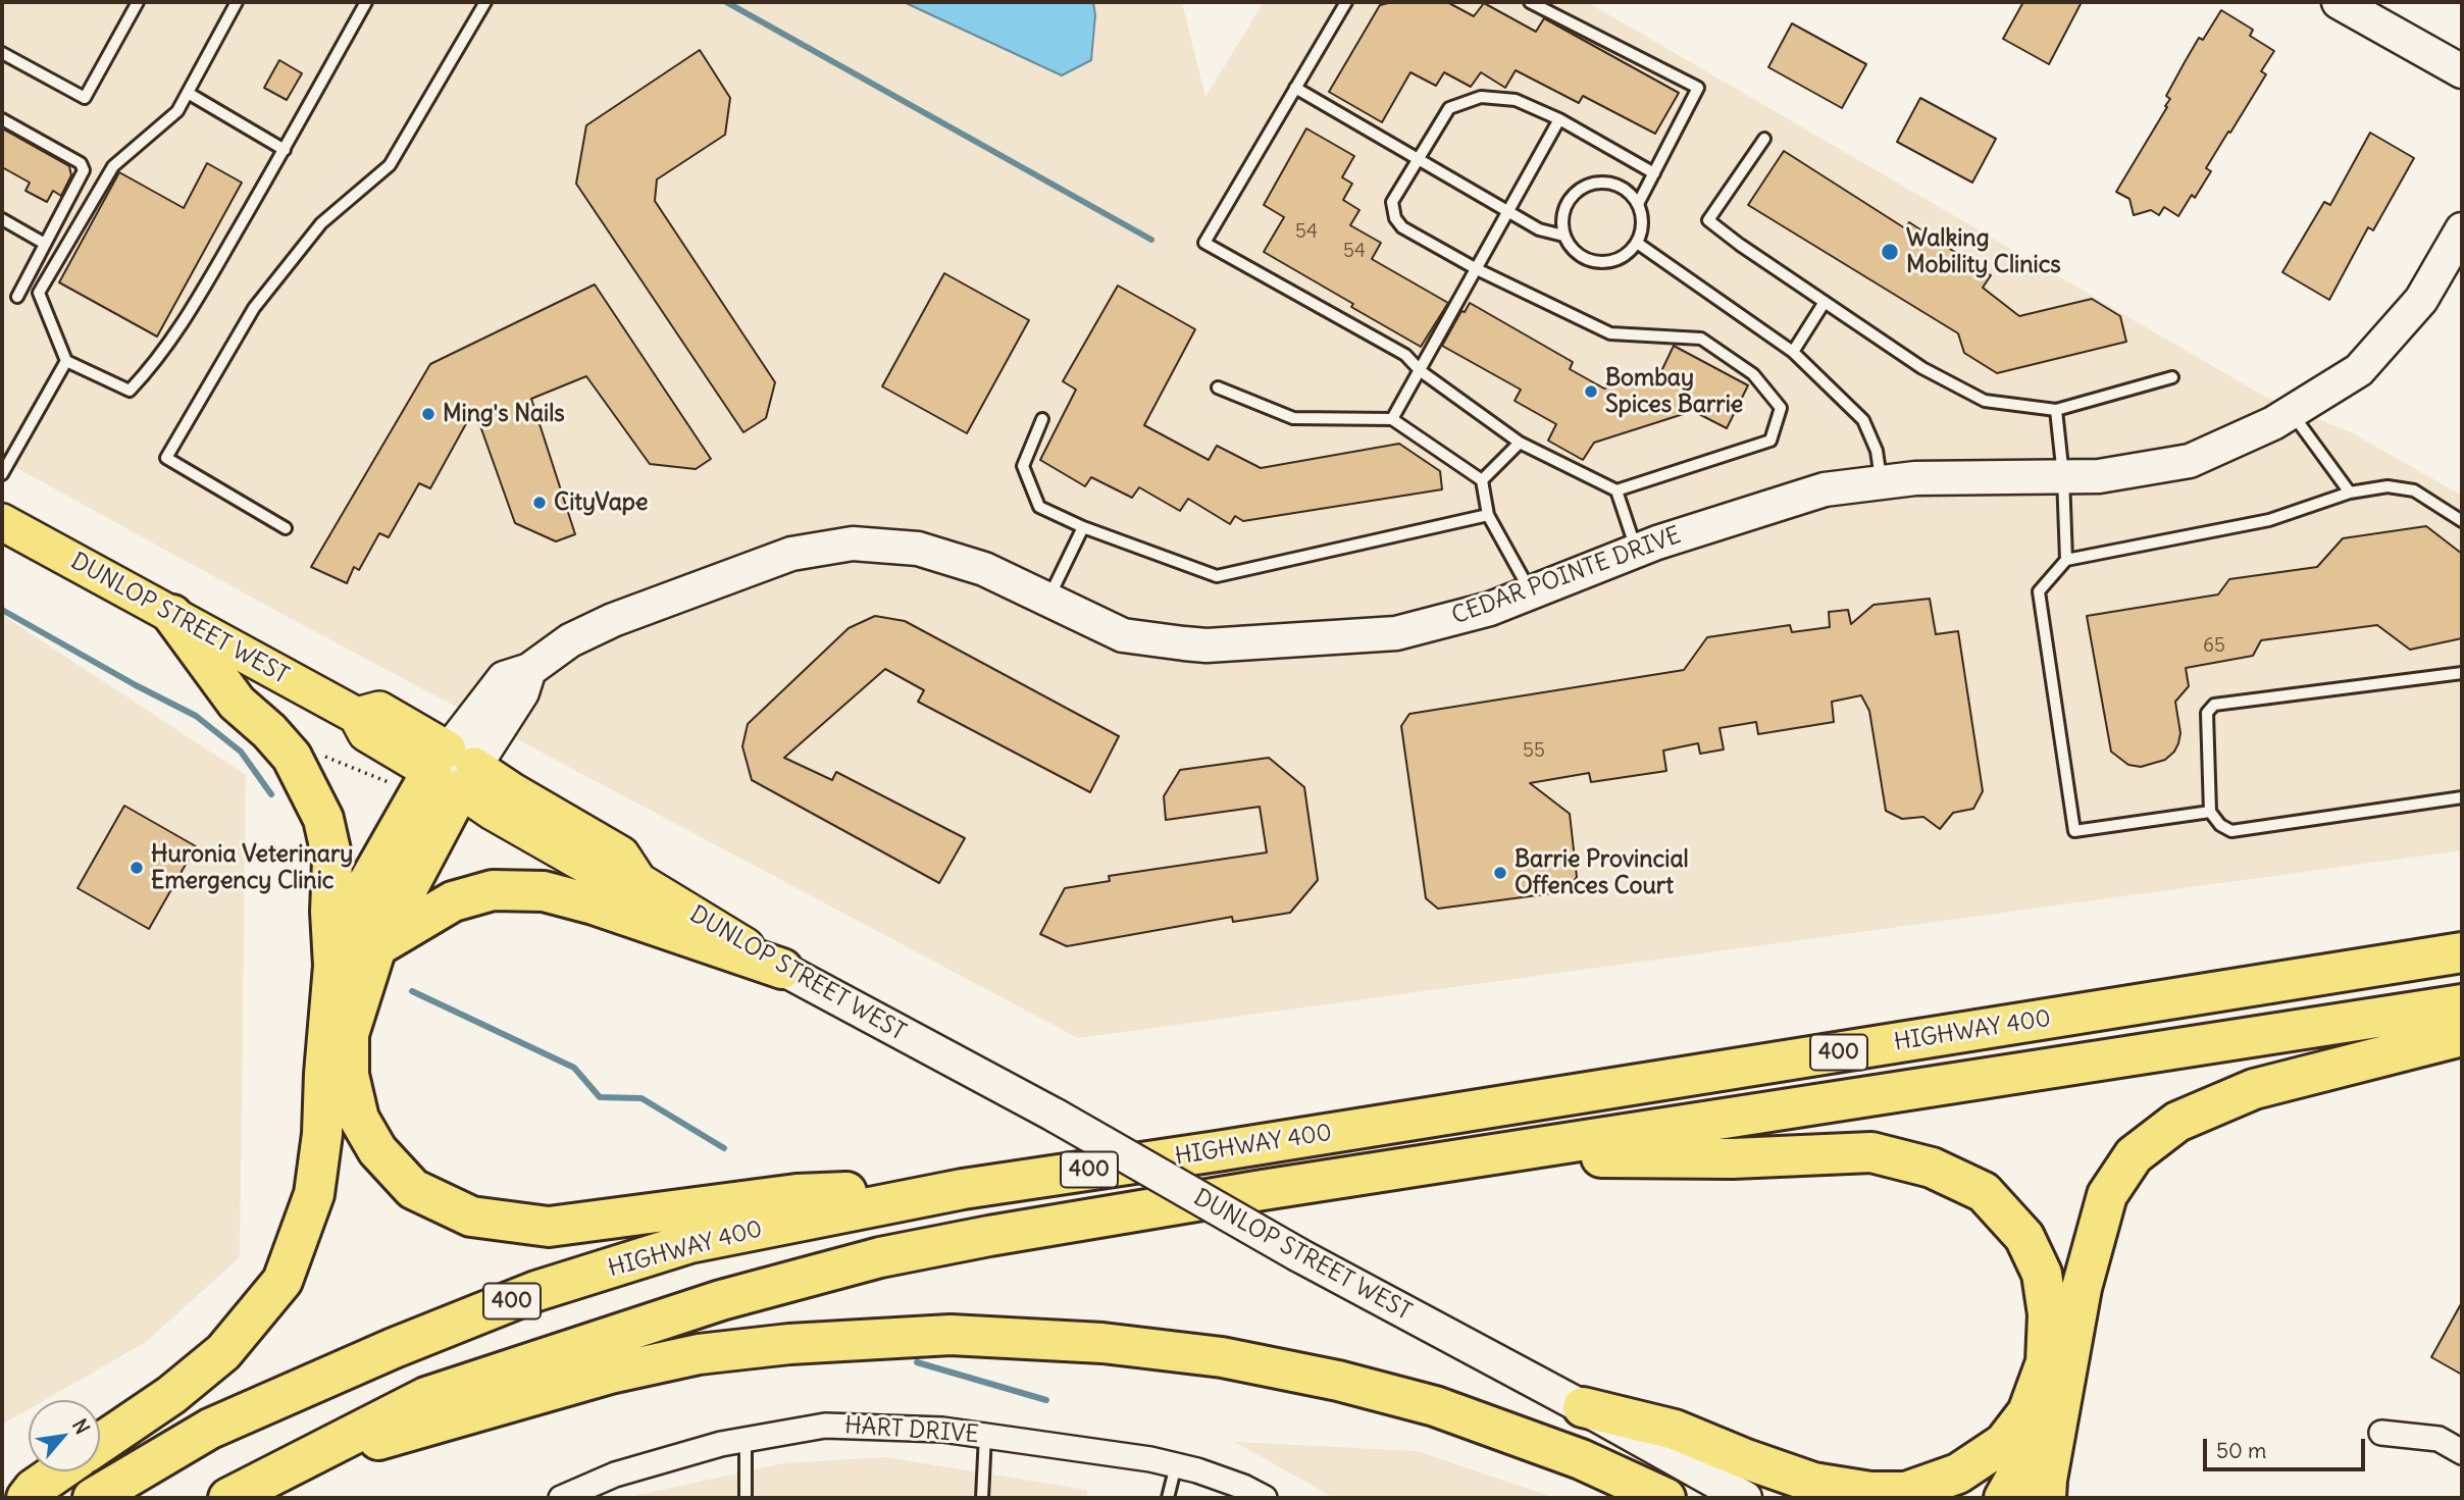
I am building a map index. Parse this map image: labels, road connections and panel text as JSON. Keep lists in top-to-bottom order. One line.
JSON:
{"streets":{"highway":["HIGHWAY 400","400"],"main road":["DUNLOP STREET WEST"],"street":["CEDAR POINTE DRIVE","HART DRIVE"]},"crossings":[["CEDAR POINTE DRIVE","DUNLOP STREET WEST"]],"places":["Walking Mobility Clinics","Bombay Spices Barrie","Ming's Nails","CityVape","Huronia Veterinary Emergency Clinic","Barrie Provincial Offences Court"],"house_numbers":["54","54","65","55"],"scale_bar":"50 m","north":"top right"}
